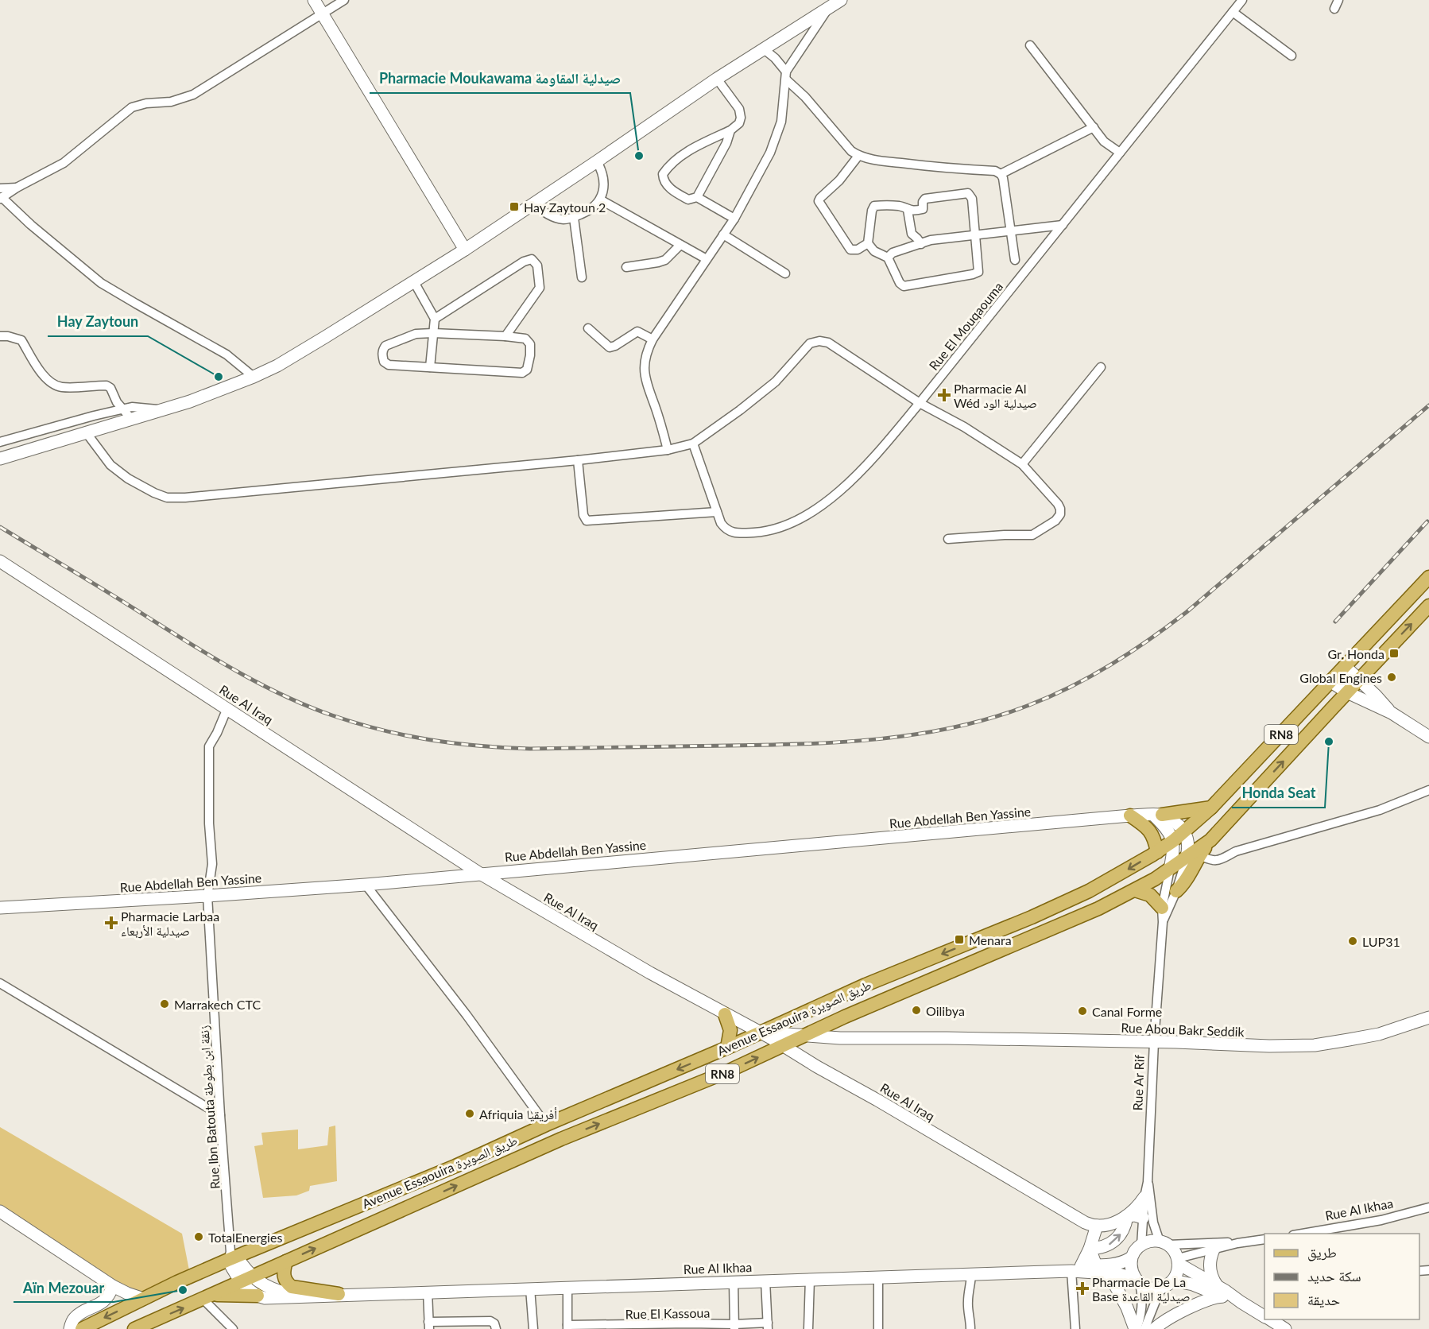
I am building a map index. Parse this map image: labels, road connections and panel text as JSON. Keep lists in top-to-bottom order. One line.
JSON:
{"streets":{"main road":["RN8","Avenue Essaouira طريق الصويرة"],"street":["Rue El Mouqaouma","Rue Al Iraq","Rue Abdellah Ben Yassine","Rue Abou Bakr Seddik","Rue Ar Rif","Rue Ibn Batouta زنقة ابن بطوطة","Rue Al Ikhaa","Rue El Kassoua"]},"crossings":[["Rue Al Iraq","Rue Abdellah Ben Yassine"],["Rue Al Iraq","Avenue Essaouira طريق الصويرة"],["Rue Al Iraq","Rue Abou Bakr Seddik"],["Rue Al Iraq","Rue Ibn Batouta زنقة ابن بطوطة"],["RN8","Avenue Essaouira طريق الصويرة"],["Rue Abdellah Ben Yassine","Rue Ibn Batouta زنقة ابن بطوطة"],["Avenue Essaouira طريق الصويرة","Rue Abou Bakr Seddik"],["Avenue Essaouira طريق الصويرة","Rue Ar Rif"],["Avenue Essaouira طريق الصويرة","Rue Ibn Batouta زنقة ابن بطوطة"],["Avenue Essaouira طريق الصويرة","Rue Al Ikhaa"],["Rue Abou Bakr Seddik","Rue Ar Rif"],["Rue Ar Rif","Rue Al Ikhaa"],["Rue Ibn Batouta زنقة ابن بطوطة","Rue Al Ikhaa"]],"places":{"other":["Pharmacie Moukawama صيدلية المقاومة","Hay Zaytoun","Global Engines","Honda Seat","LUP31","Marrakech CTC","Oilibya","Canal Forme","Afriquia أفريقيا","TotalEnergies","Aïn Mezouar"],"transit":["Hay Zaytoun 2","Gr. Honda","Menara"],"health":["Pharmacie Al Wéd صيدلية الود","Pharmacie Larbaa صيدلية الأربعاء","Pharmacie De La Base صيدلية القاعدة"]},"legend":["طريق","سكة حديد","حديقة"]}
